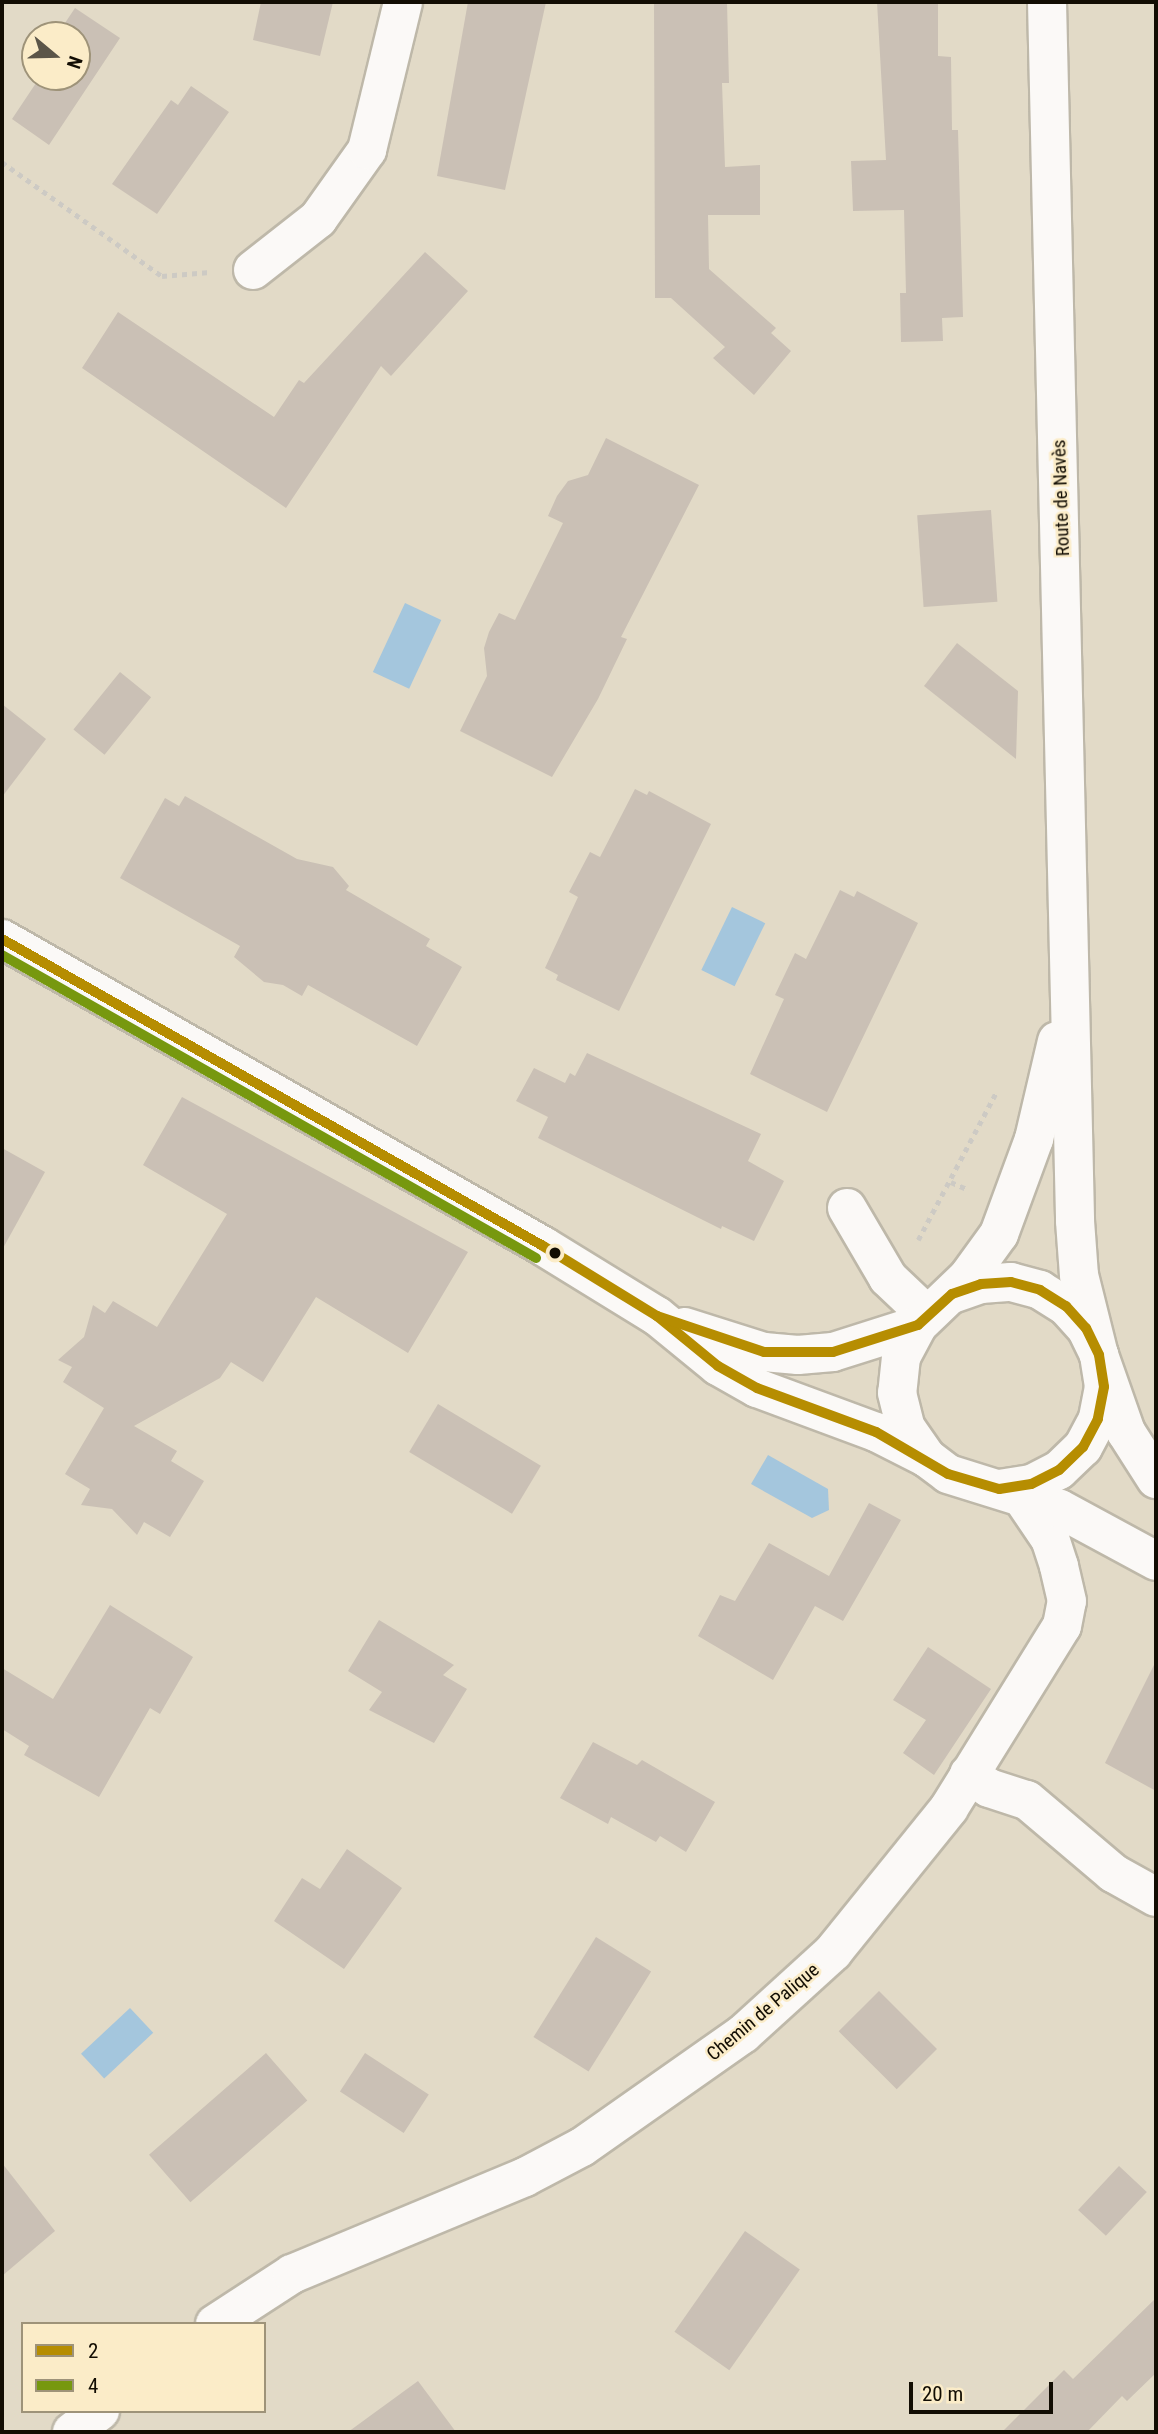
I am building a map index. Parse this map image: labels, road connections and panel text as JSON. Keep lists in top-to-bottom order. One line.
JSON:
{"streets":{"street":["Route de Navès","Chemin de Palique"]},"lines":["transit line 2","transit line 4"],"legend":["2","4"],"scale_bar":"20 m","north":"right"}
